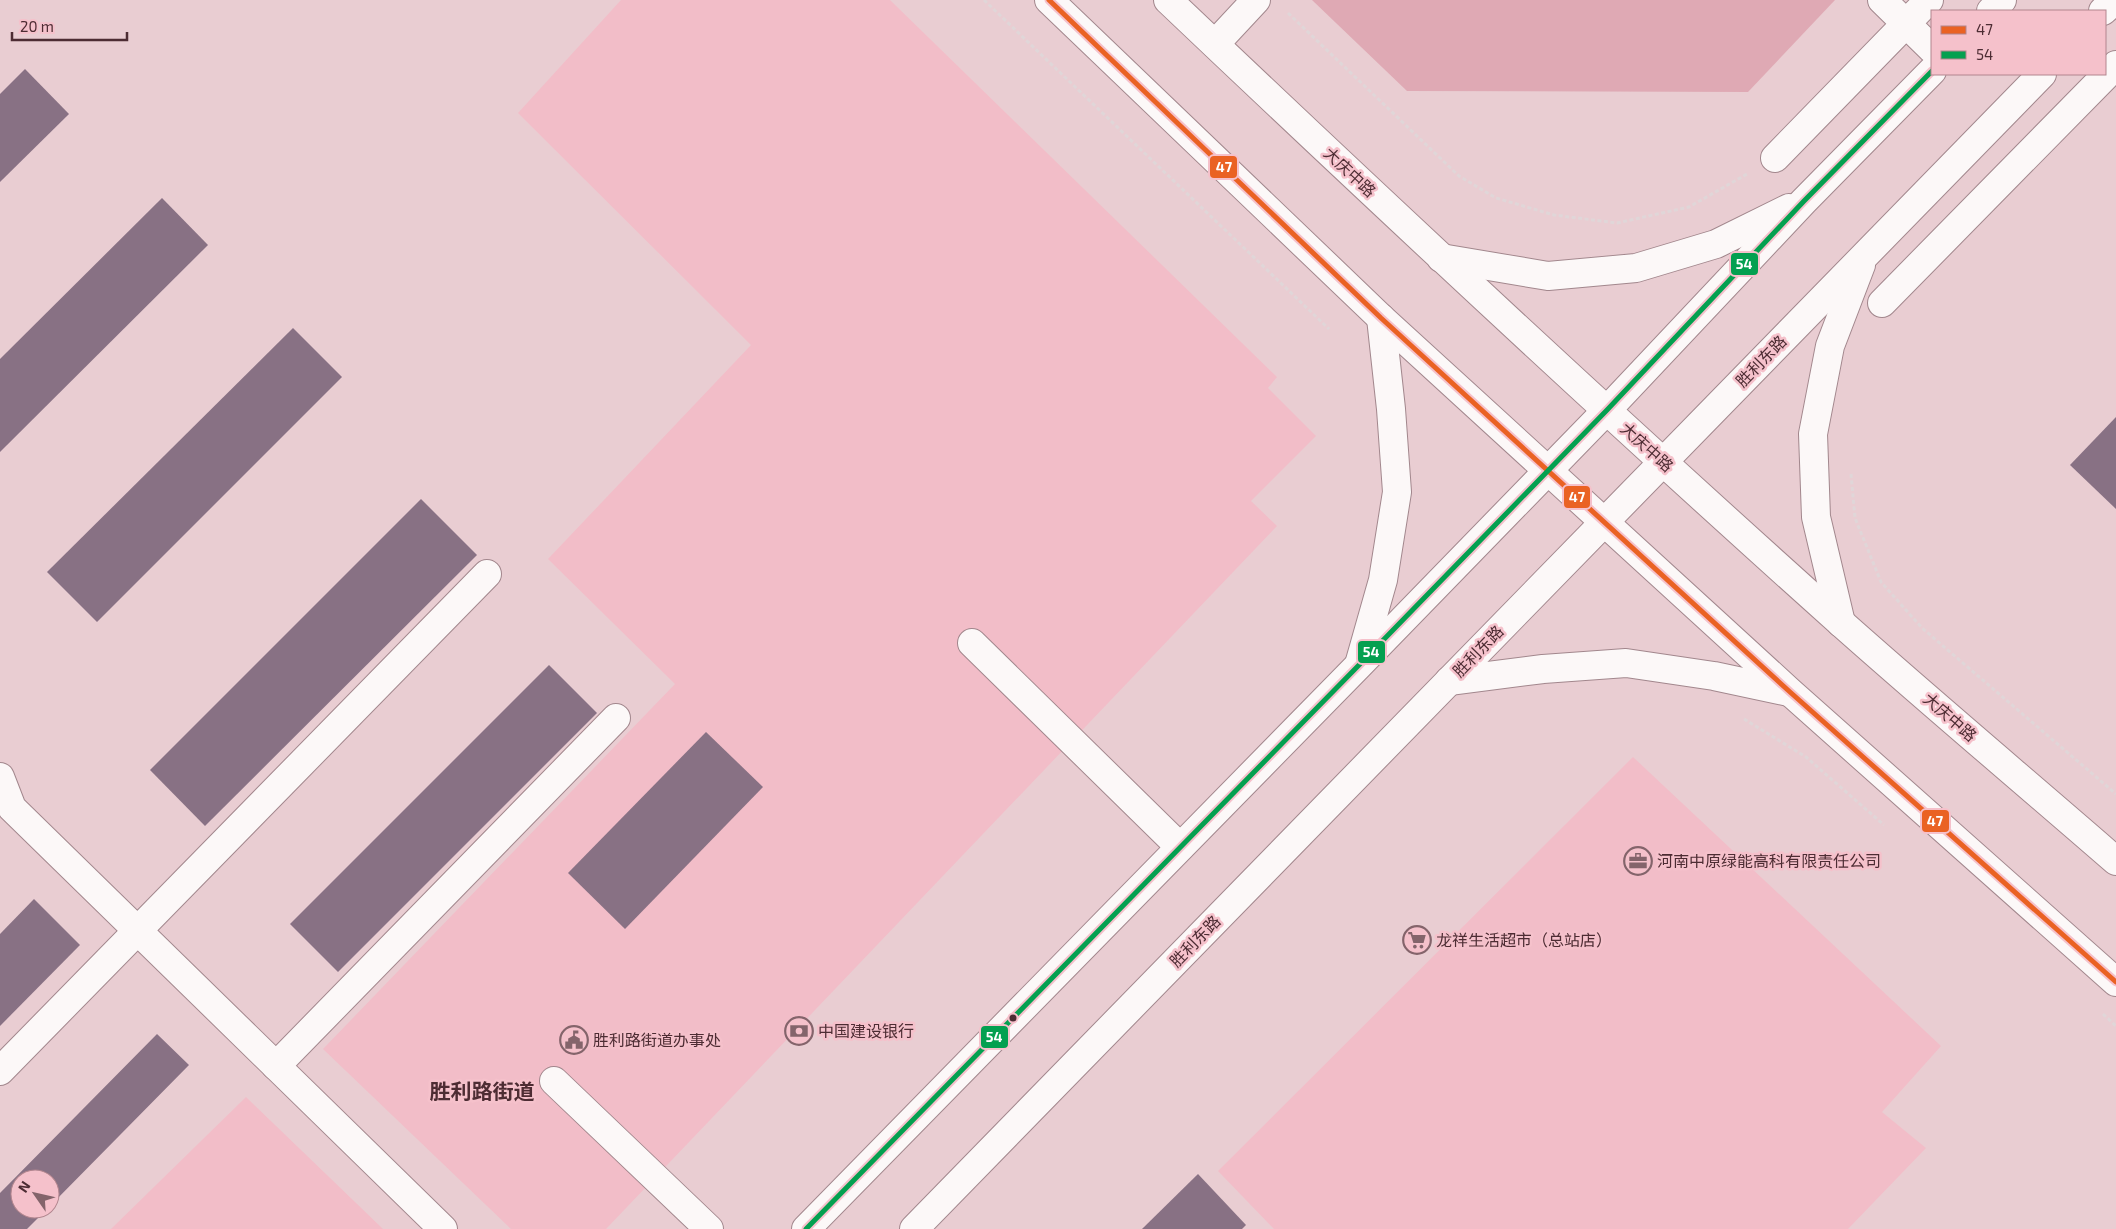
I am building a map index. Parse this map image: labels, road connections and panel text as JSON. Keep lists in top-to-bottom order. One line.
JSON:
{"streets":{"main road":["大庆中路","胜利东路"]},"crossings":[["大庆中路","胜利东路"]],"districts":["胜利路街道"],"places":{"office":["河南中原绿能高科有限责任公司"],"supermarket":["龙祥生活超市（总站店）"],"bank":["中国建设银行"],"public building":["胜利路街道办事处"]},"lines":["transit line 47","transit line 54"],"legend":["47","54"],"scale_bar":"20 m","north":"top left"}
